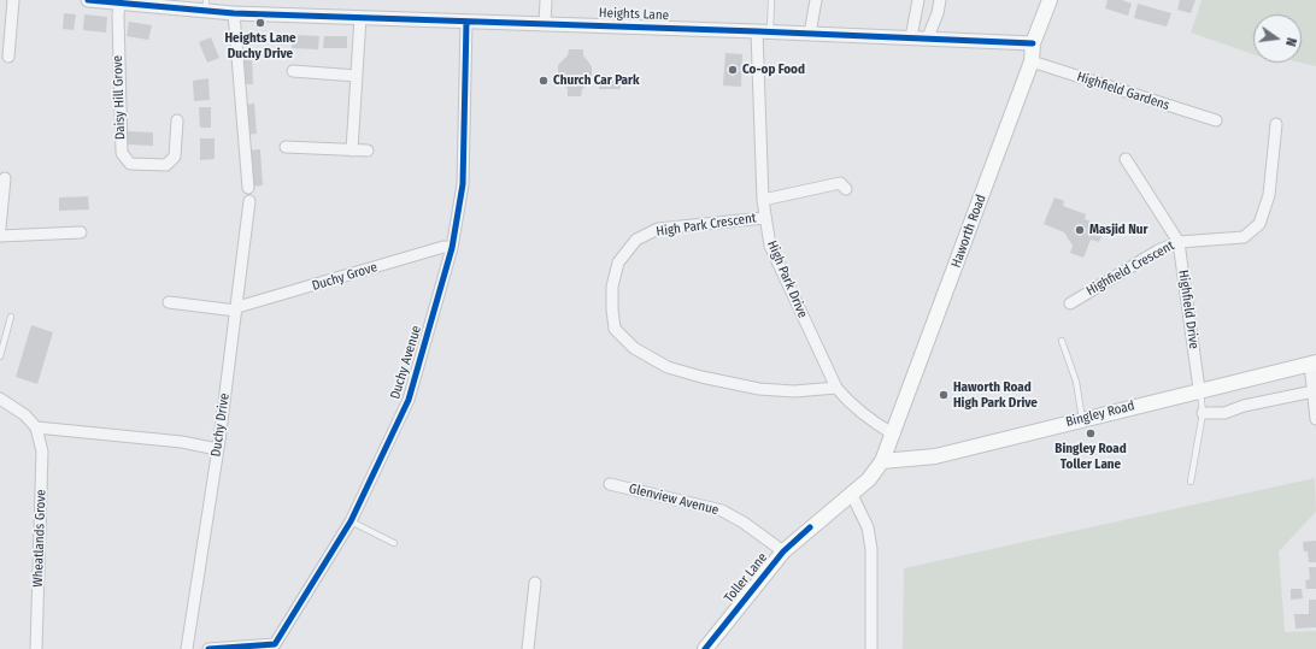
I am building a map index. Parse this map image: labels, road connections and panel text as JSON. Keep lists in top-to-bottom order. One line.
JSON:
{"streets":{"main road":["Haworth Road","Bingley Road","Toller Lane"],"street":["Heights Lane","Highfield Gardens","Daisy Hill Grove","High Park Crescent","Highfield Crescent","Duchy Grove","High Park Drive","Highfield Drive","Duchy Avenue","Duchy Drive","Glenview Avenue","Wheatlands Grove"]},"crossings":[["Heights Lane","Daisy Hill Grove"],["Heights Lane","Haworth Road"],["Heights Lane","High Park Drive"],["Heights Lane","Duchy Avenue"],["Highfield Gardens","Haworth Road"],["High Park Crescent","High Park Drive"],["Haworth Road","High Park Drive"],["Haworth Road","Bingley Road"],["Haworth Road","Toller Lane"],["Highfield Crescent","Highfield Drive"],["Duchy Grove","Duchy Avenue"],["Duchy Grove","Duchy Drive"],["Highfield Drive","Bingley Road"],["Bingley Road","Toller Lane"],["Glenview Avenue","Toller Lane"]],"places":["Heights Lane Duchy Drive","Co-op Food","Church Car Park","Masjid Nur","Haworth Road High Park Drive","Bingley Road Toller Lane"],"north":"right"}
